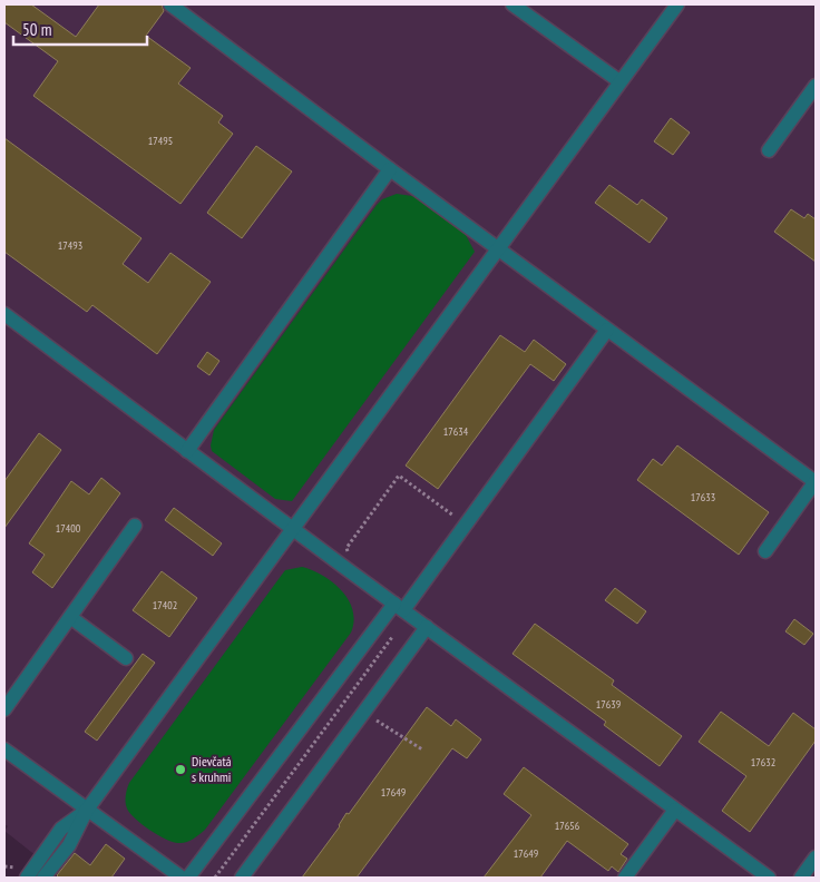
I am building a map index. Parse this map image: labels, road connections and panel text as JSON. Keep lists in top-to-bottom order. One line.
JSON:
{"places":["Dievčatá s kruhmi"],"house_numbers":["17495","17493","17634","17633","17400","17402","17639","17632","17649","17656","17649"],"scale_bar":"50 m"}
